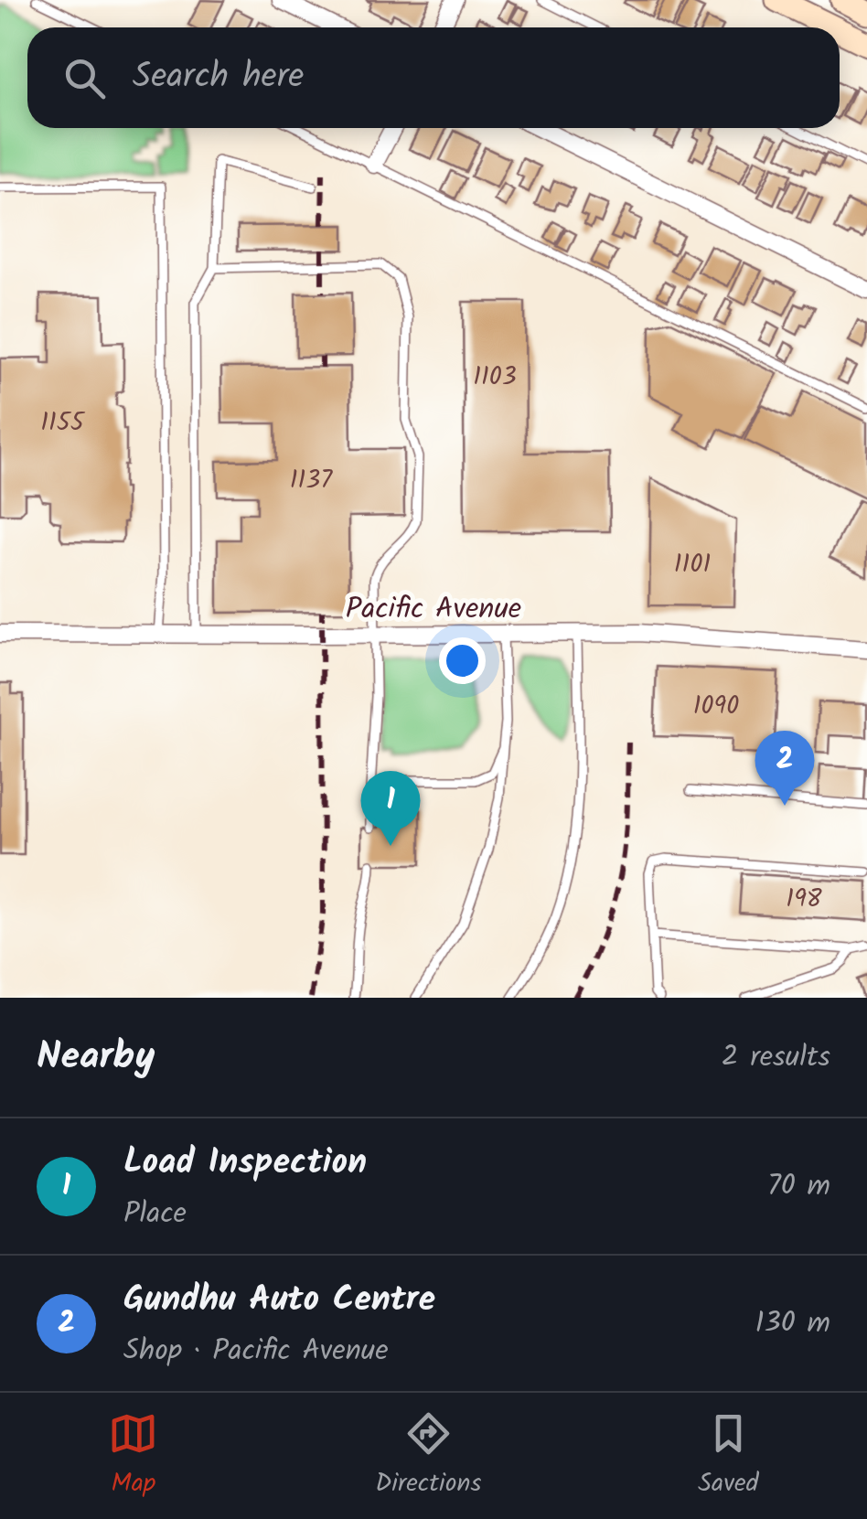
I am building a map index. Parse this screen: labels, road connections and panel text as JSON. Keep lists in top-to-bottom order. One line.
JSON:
{"streets":{"street":["Pacific Avenue"]},"house_numbers":["1103","1155","1137","1101","1090","198"],"page":{"search":"Search here","pins":["2","1"],"heading":["Nearby","2 results"],"list":[{"mark":"1","name":"Load Inspection","note":"Place","value":"70 m"},{"mark":"2","name":"Gundhu Auto Centre","note":"Shop · Pacific Avenue","value":"130 m"}],"nav":["Map","Directions","Saved"]}}
